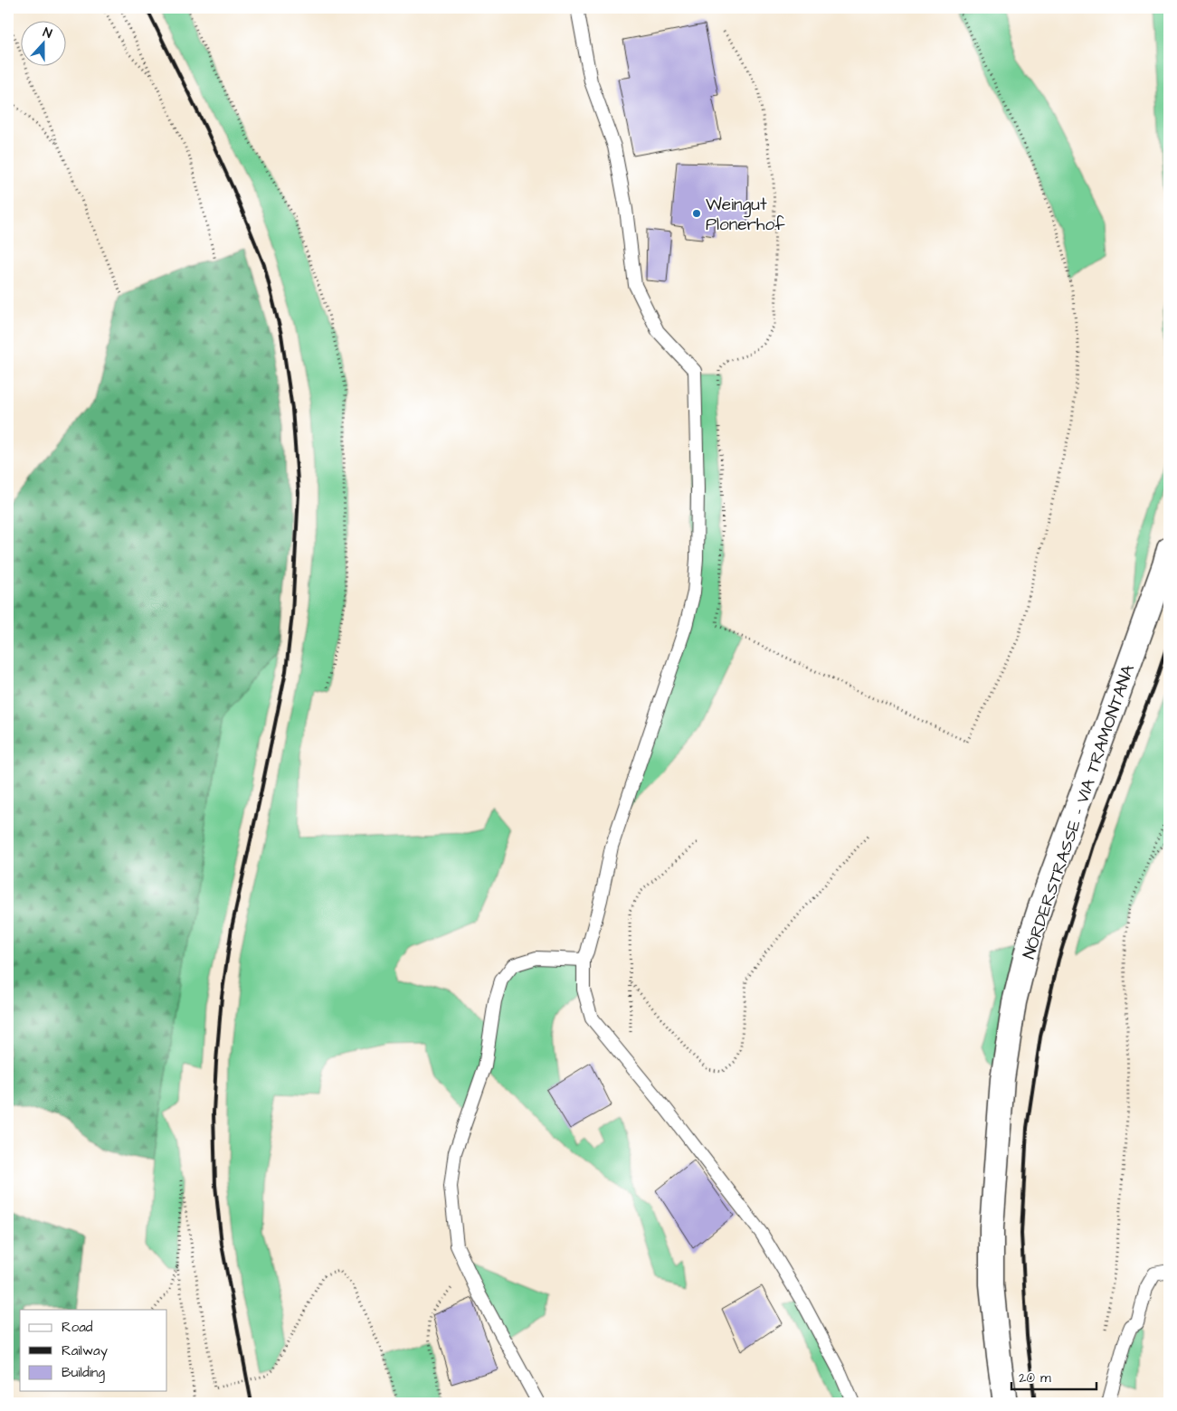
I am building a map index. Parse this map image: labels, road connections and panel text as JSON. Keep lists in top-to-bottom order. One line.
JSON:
{"streets":{"street":["NÖRDERSTRASSE - VIA TRAMONTANA"]},"places":["Weingut Plonerhof"],"legend":["Road","Railway","Building"],"scale_bar":"20 m","north":"top"}
